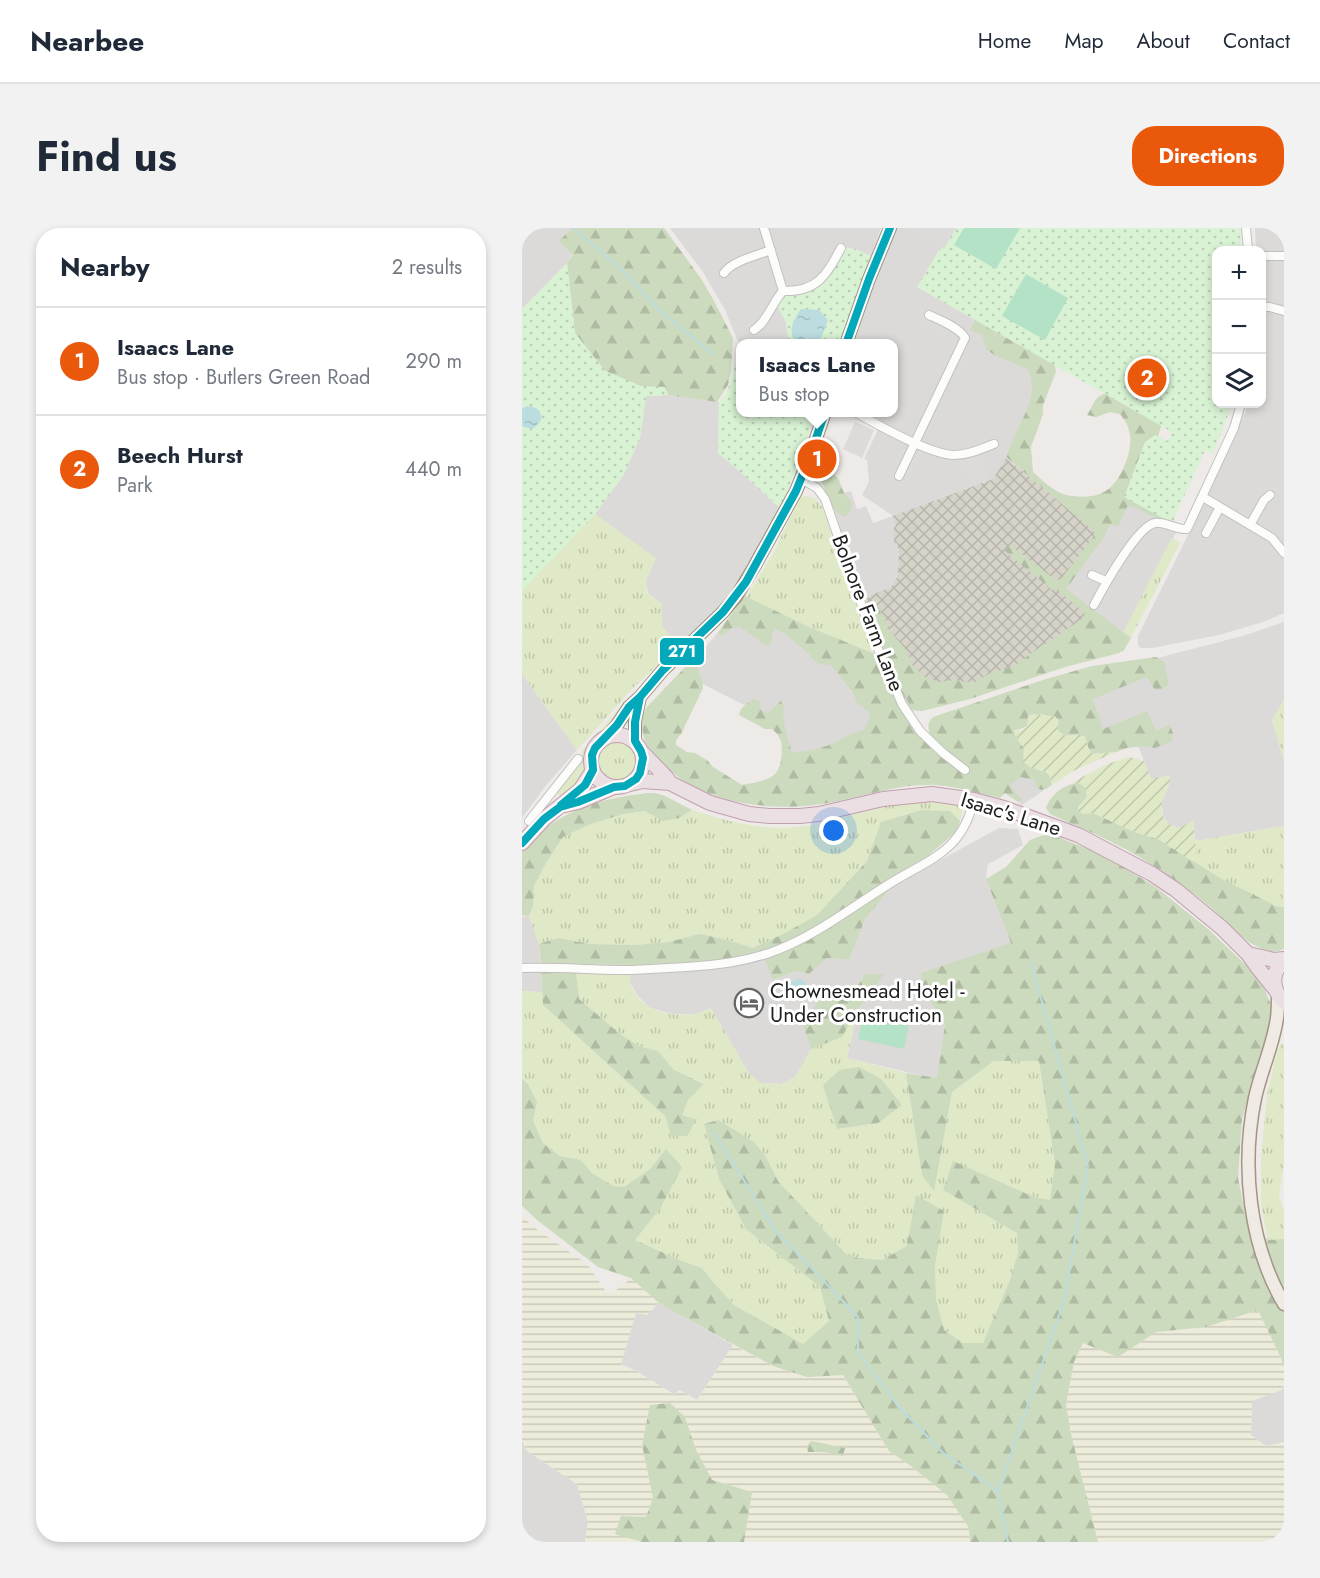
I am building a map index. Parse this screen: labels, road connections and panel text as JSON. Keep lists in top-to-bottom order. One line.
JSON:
{"streets":{"highway":["Isaac's Lane"],"street":["Bolnore Farm Lane"]},"places":{"hotel":["Chownesmead Hotel - Under Construction"]},"lines":["transit line 271"],"page":{"header":"Nearbee","nav":["Home","Map","About","Contact"],"title":"Find us","buttons":"Directions","heading":["Nearby","2 results"],"map_buttons":["+","−"],"list":[{"mark":"1","name":"Isaacs Lane","note":"Bus stop · Butlers Green Road","value":"290 m"},{"mark":"2","name":"Beech Hurst","note":"Park","value":"440 m"}],"popup":["Isaacs Lane","Bus stop"],"pins":["2","1"]}}
